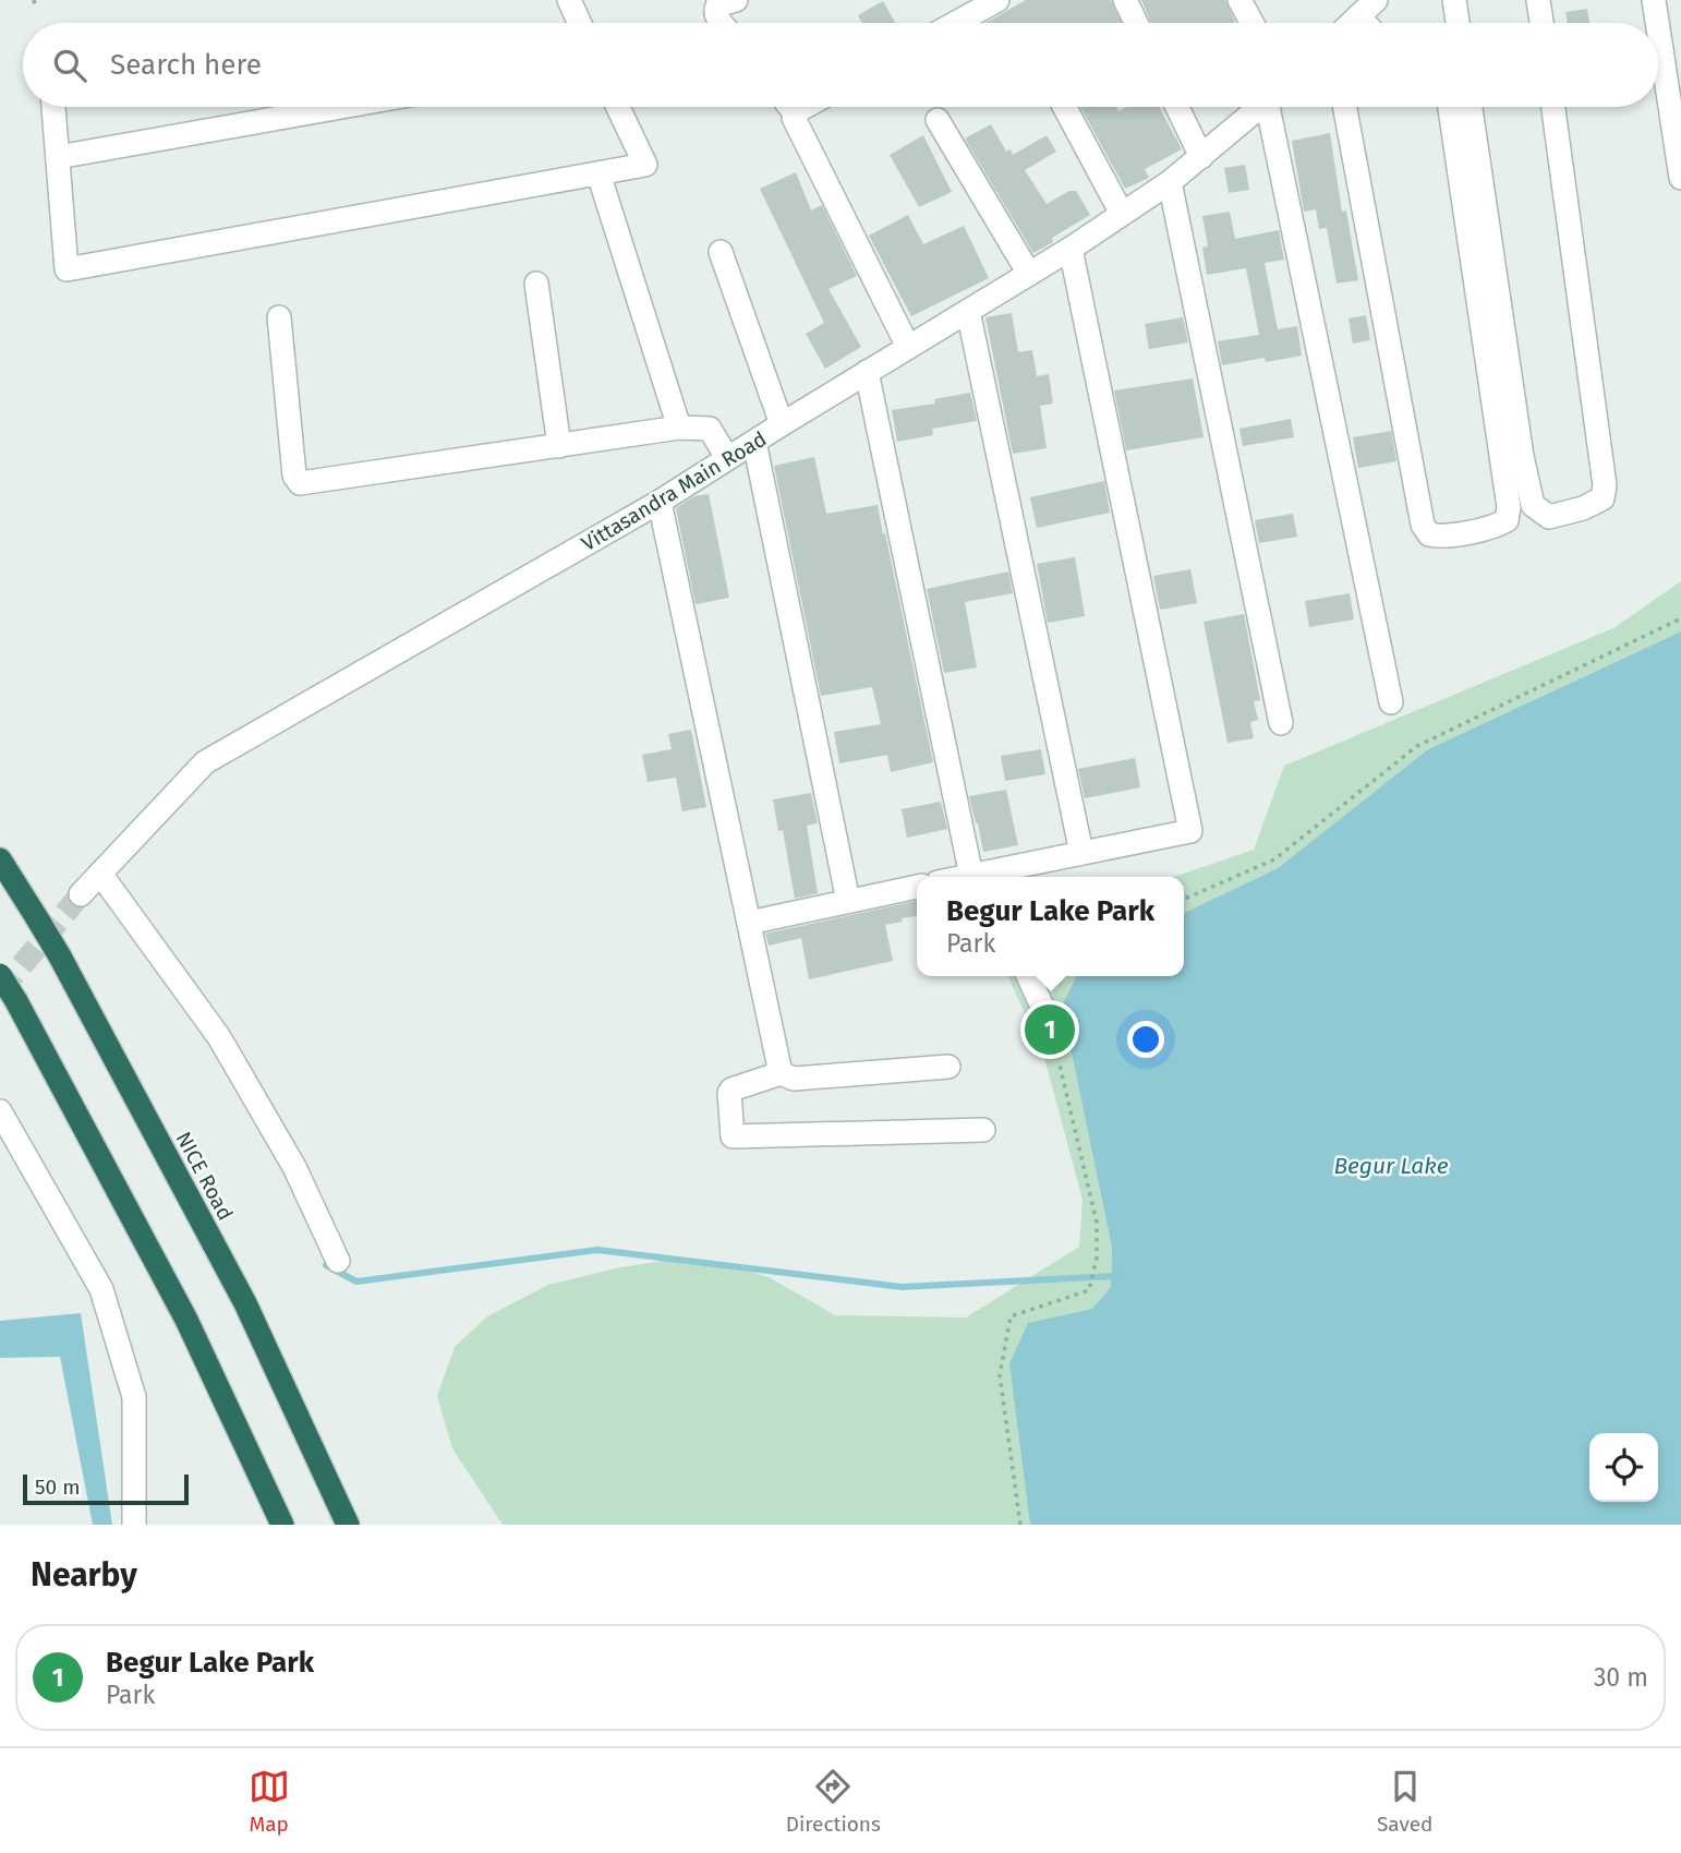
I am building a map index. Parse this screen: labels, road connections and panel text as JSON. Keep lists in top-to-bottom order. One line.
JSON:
{"streets":{"highway":["NICE Road"],"street":["Vittasandra Main Road"]},"water":["Begur Lake"],"scale_bar":"50 m","page":{"search":"Search here","popup":["Begur Lake Park","Park"],"pins":"1","scale":"50 m","heading":"Nearby","list":[{"mark":"1","name":"Begur Lake Park","note":"Park","value":"30 m"}],"nav":["Map","Directions","Saved"]}}
